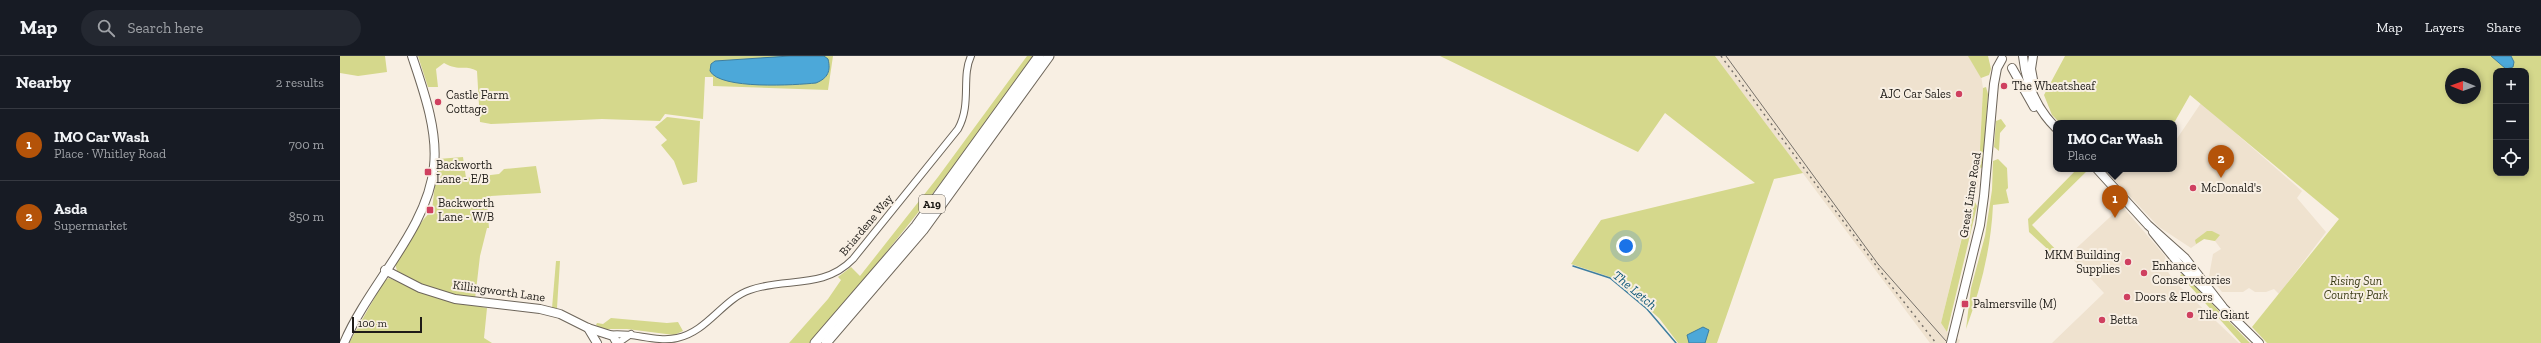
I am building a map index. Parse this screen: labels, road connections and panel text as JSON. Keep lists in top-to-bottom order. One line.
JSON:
{"streets":{"highway":["A19"],"main road":["Great Lime Road","Killingworth Lane"],"street":["Briardene Way"]},"crossings":[["Briardene Way","Killingworth Lane"]],"water":["The Letch"],"parks":["Rising Sun Country Park"],"places":{"other":["The Wheatsheaf","AJC Car Sales","Castle Farm Cottage","McDonald's","MKM Building Supplies","Enhance Conservatories","Doors & Floors","Tile Giant","Betta"],"transit":["Backworth Lane - E/B","Backworth Lane - W/B","Palmersville (M)"]},"scale_bar":"100 m","north":"left","page":{"header":"Map","search":"Search here","nav":["Map","Layers","Share"],"heading":["Nearby","2 results"],"map_buttons":["+","−"],"list":[{"mark":"1","name":"IMO Car Wash","note":"Place · Whitley Road","value":"700 m"},{"mark":"2","name":"Asda","note":"Supermarket","value":"850 m"}],"popup":["IMO Car Wash","Place"],"pins":["2","1"],"scale":"100 m"}}
